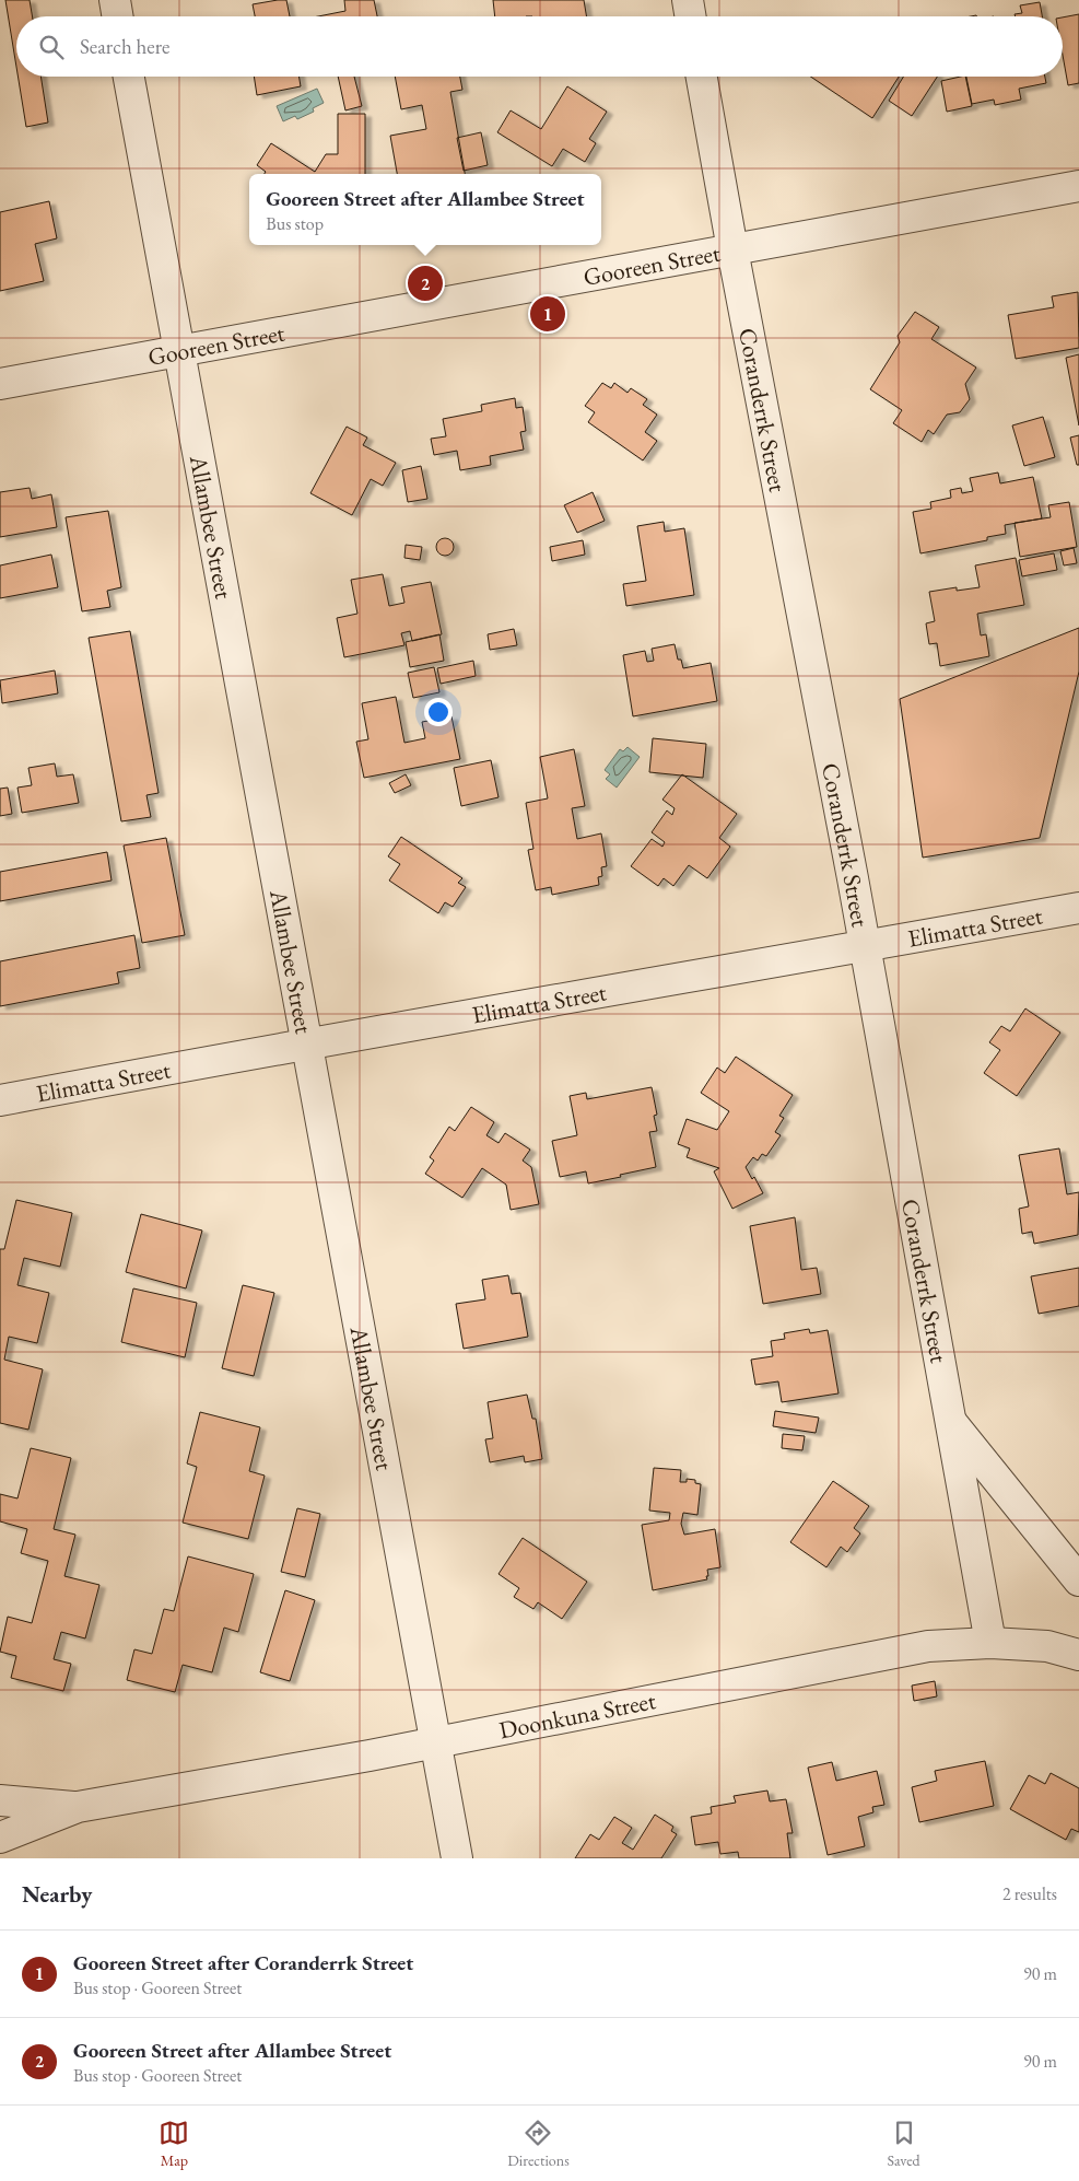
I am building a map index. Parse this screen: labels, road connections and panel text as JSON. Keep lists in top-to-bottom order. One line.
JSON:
{"streets":{"street":["Gooreen Street","Coranderrk Street","Allambee Street","Elimatta Street","Doonkuna Street"]},"crossings":[["Gooreen Street","Coranderrk Street"],["Gooreen Street","Allambee Street"],["Coranderrk Street","Elimatta Street"],["Allambee Street","Elimatta Street"],["Allambee Street","Doonkuna Street"]],"page":{"search":"Search here","popup":["Gooreen Street after Allambee Street","Bus stop"],"pins":["2","1"],"heading":["Nearby","2 results"],"list":[{"mark":"1","name":"Gooreen Street after Coranderrk Street","note":"Bus stop · Gooreen Street","value":"90 m"},{"mark":"2","name":"Gooreen Street after Allambee Street","note":"Bus stop · Gooreen Street","value":"90 m"}],"nav":["Map","Directions","Saved"]}}
